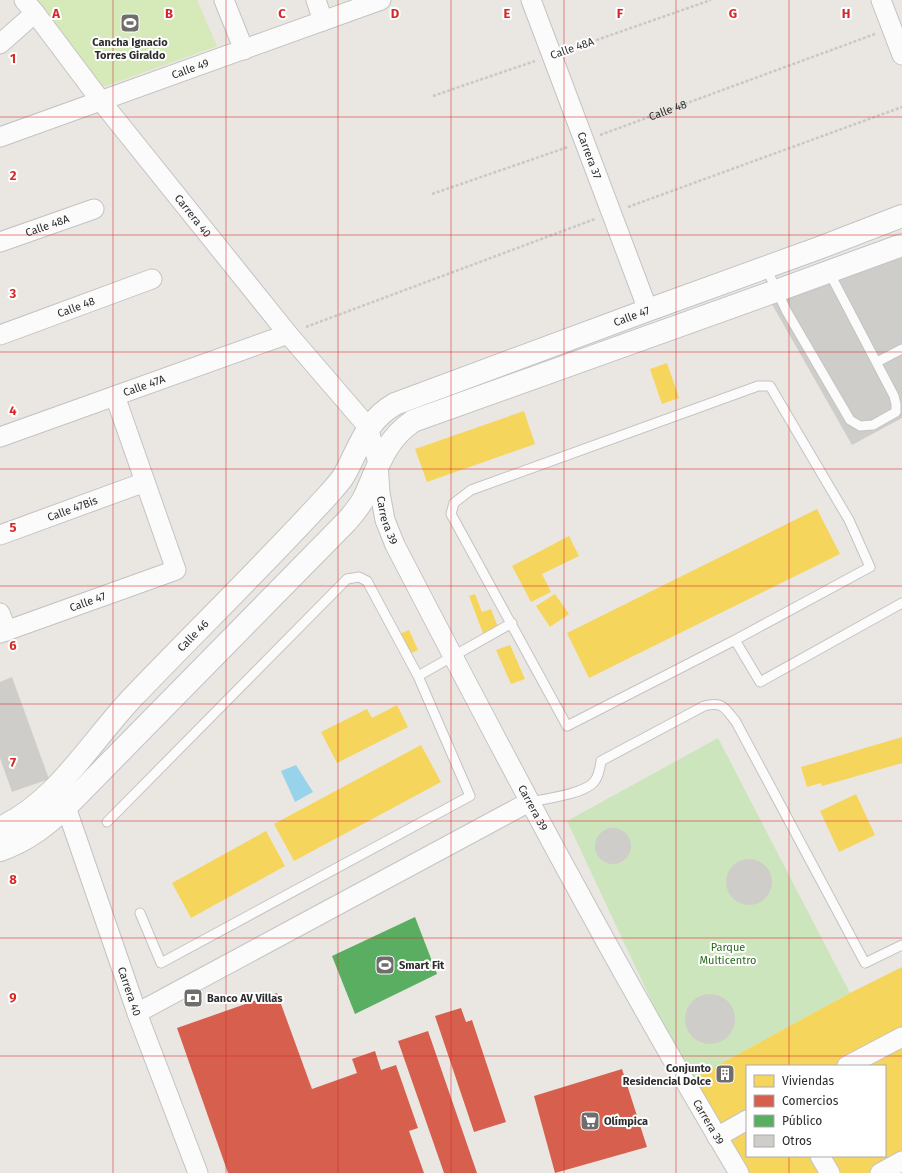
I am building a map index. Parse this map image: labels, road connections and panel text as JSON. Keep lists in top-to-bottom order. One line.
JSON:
{"streets":{"main road":["Calle 47","Calle 46"],"street":["Calle 48A","Calle 49","Calle 48","Carrera 37","Carrera 40","Calle 47A","Calle 47Bis","Carrera 39"]},"crossings":[["Calle 48A","Carrera 37"],["Calle 49","Carrera 40"],["Calle 48","Carrera 37"],["Carrera 37","Calle 47"],["Carrera 40","Calle 47"],["Carrera 40","Calle 47A"],["Carrera 40","Carrera 39"],["Carrera 40","Calle 46"],["Calle 47","Calle 47Bis"],["Calle 47","Carrera 39"],["Calle 47","Calle 46"],["Carrera 39","Calle 46"]],"parks":["Parque Multicentro"],"places":{"sports":["Cancha Ignacio Torres Giraldo","Smart Fit"],"bank":["Banco AV Villas"],"building":["Conjunto Residencial Dolce"],"supermarket":["Olímpica"]},"legend":["Viviendas","Comercios","Público","Otros"],"grid":{"columns":["A","B","C","D","E","F","G","H"],"rows":["1","2","3","4","5","6","7","8","9"]}}
